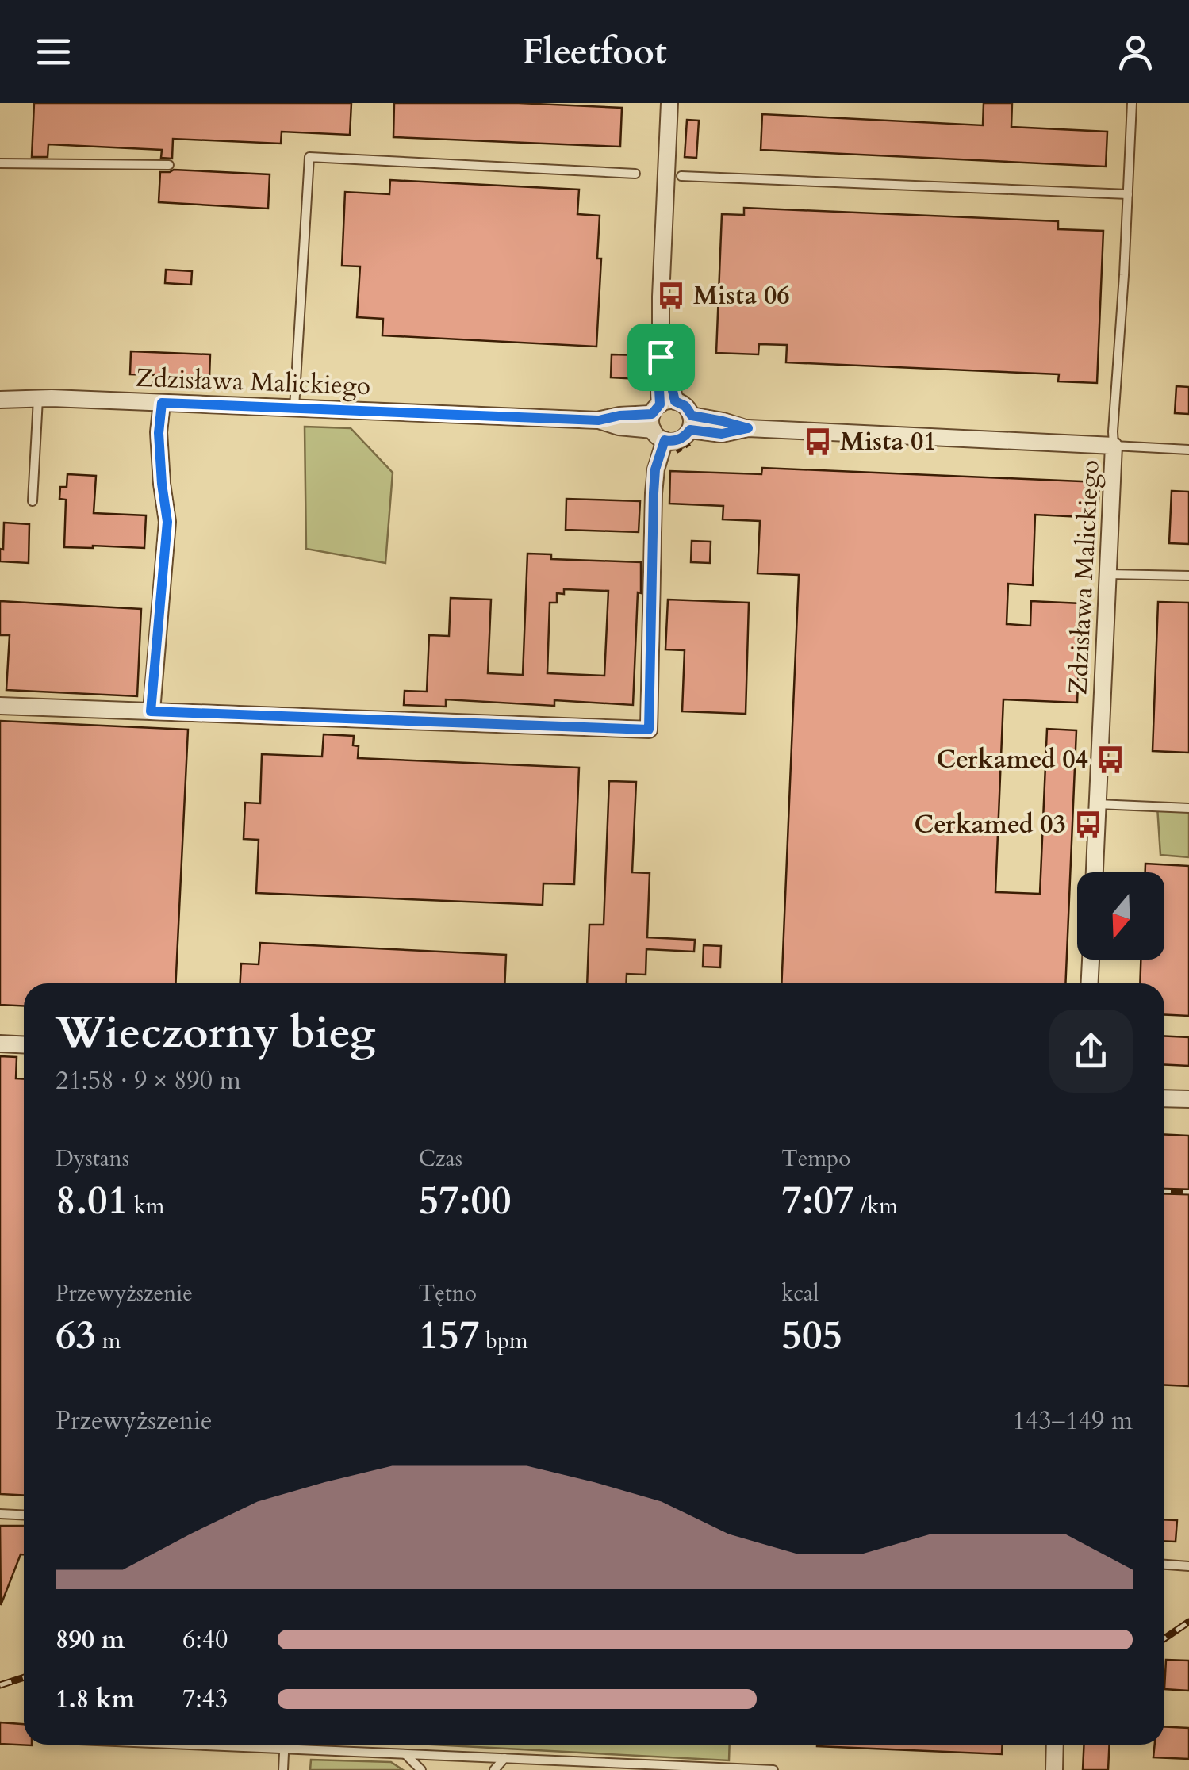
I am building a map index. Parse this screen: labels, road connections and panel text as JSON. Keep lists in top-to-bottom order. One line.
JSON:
{"streets":{"street":["Zdzisława Malickiego"]},"places":{"bus stop":["Mista 06","Mista 01","Cerkamed 04","Cerkamed 03"]},"north":"bottom","page":{"header":"Fleetfoot","heading":["Wieczorny bieg","21:58 · 9 × 890 m"],"stats":[["Dystans","8.01 km"],["Czas","57:00"],["Tempo","7:07 /km"],["Przewyższenie","63 m"],["Tętno","157 bpm"],["kcal","505"]],"chart":["Przewyższenie","143–149 m"],"list":[{"name":"890 m","note":"6:40"},{"name":"1.8 km","note":"7:43"}]}}
